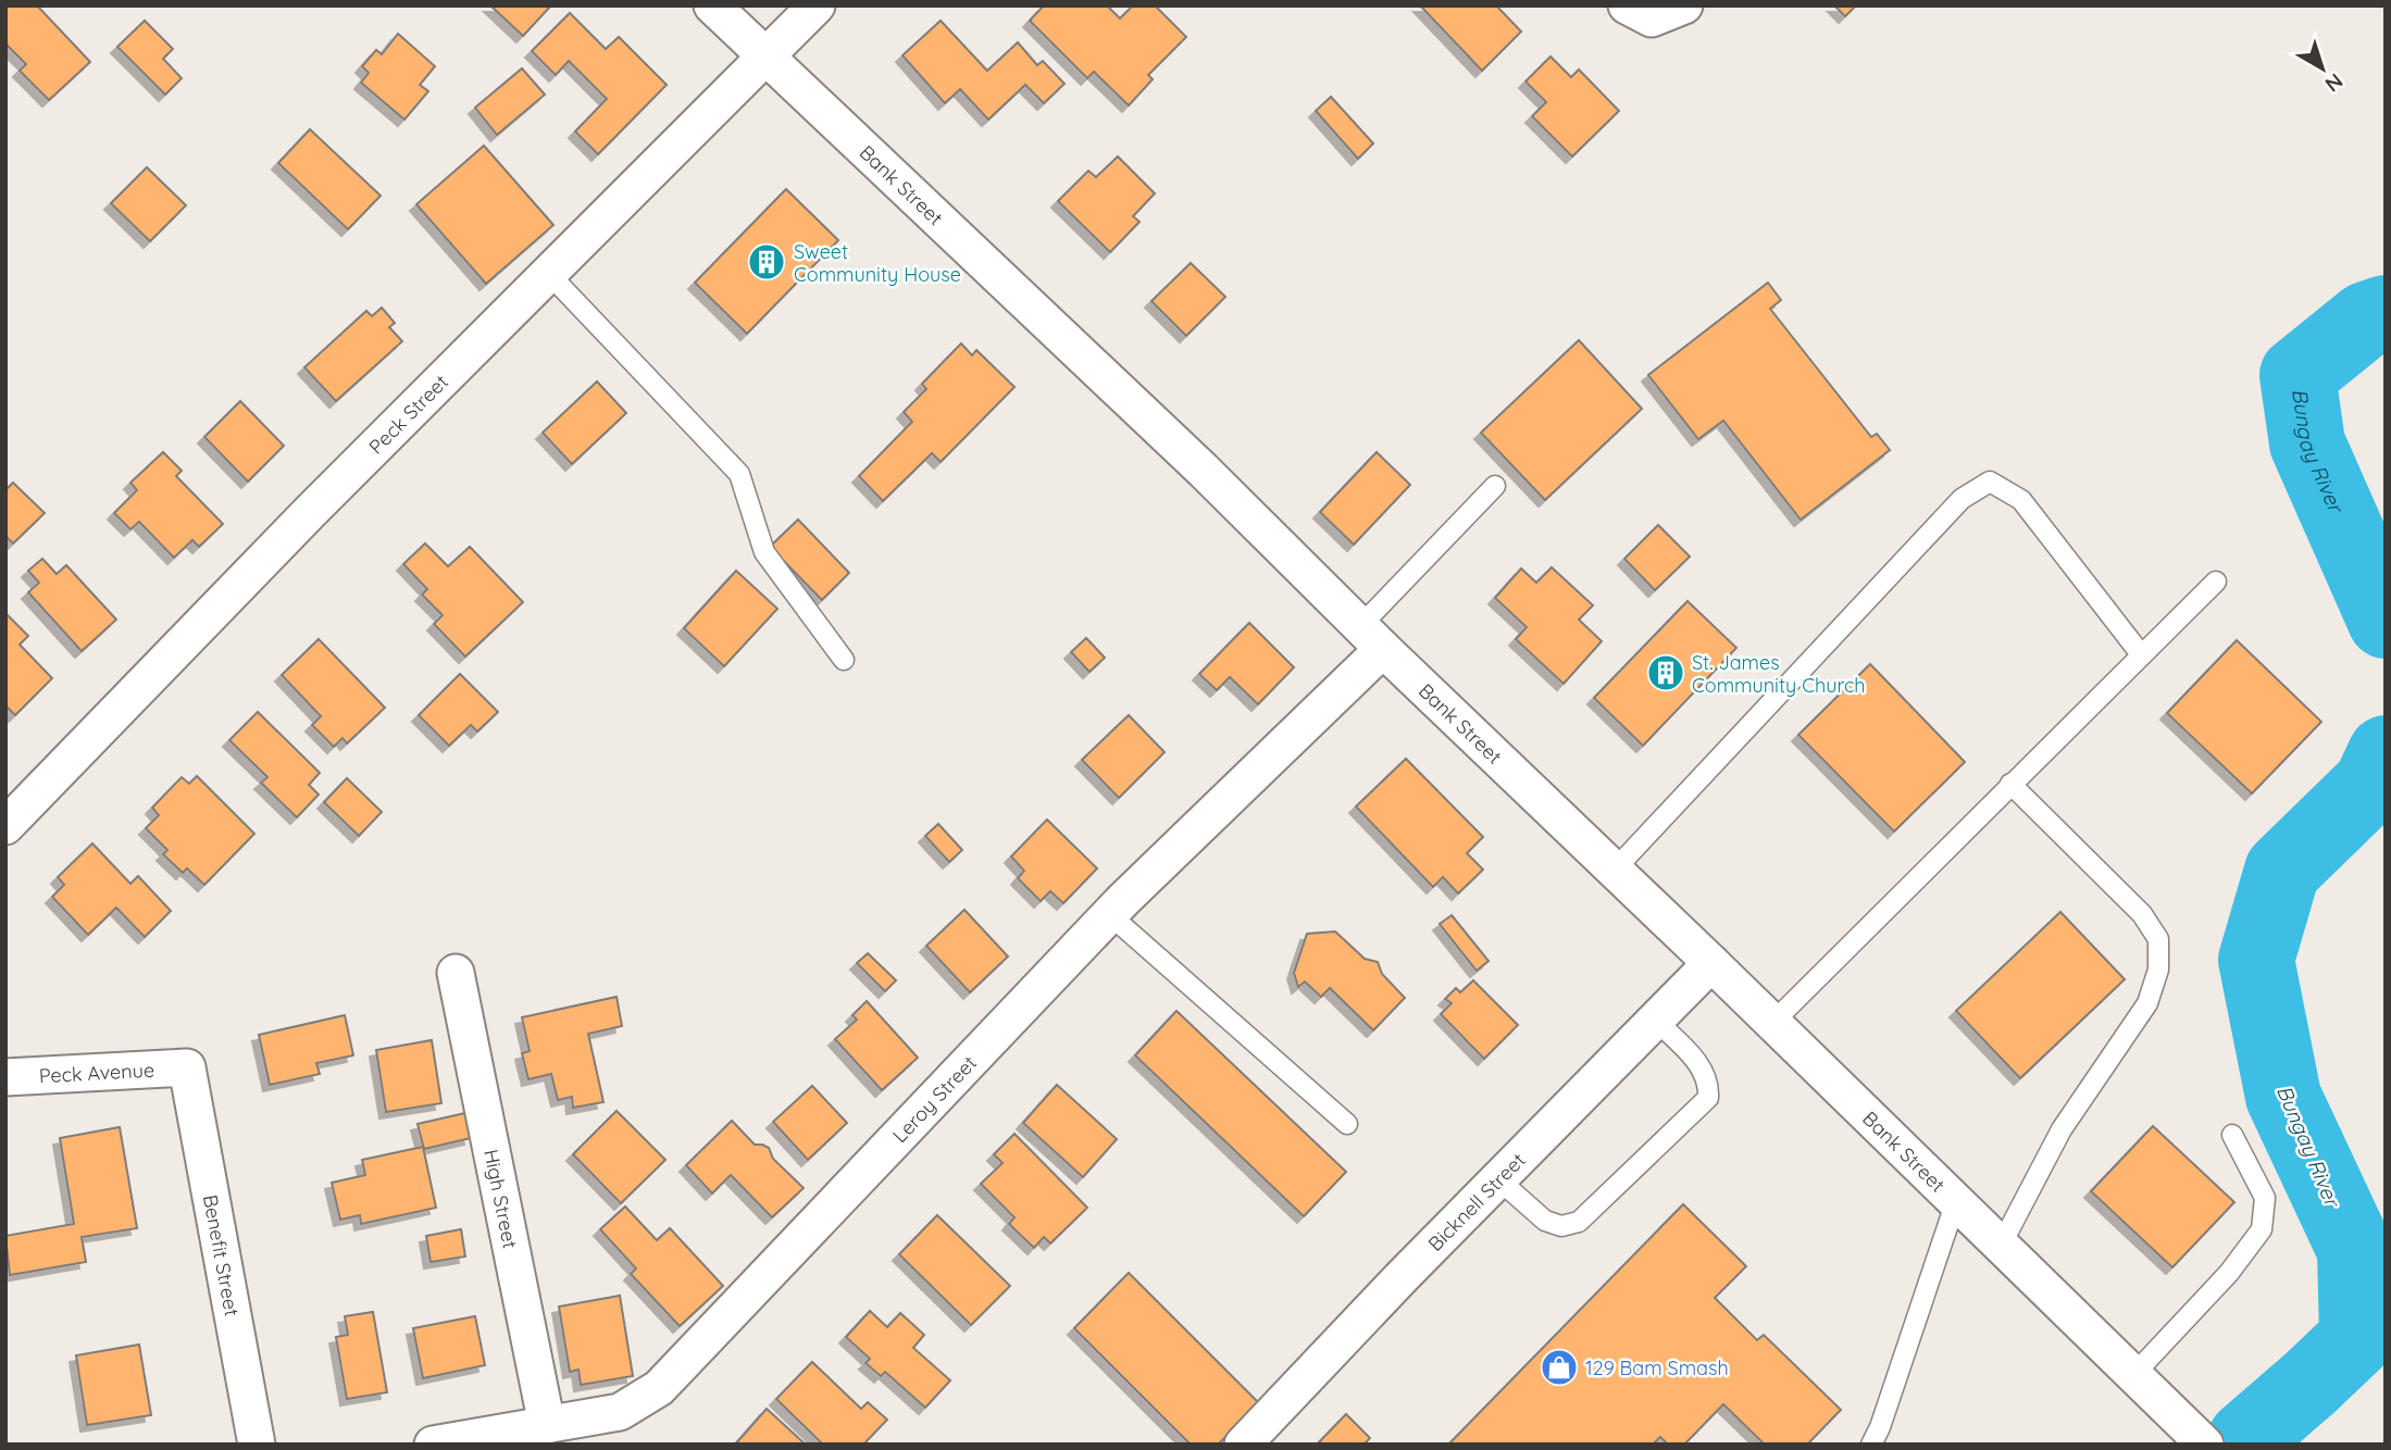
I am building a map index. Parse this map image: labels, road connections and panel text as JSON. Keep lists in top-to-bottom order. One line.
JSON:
{"streets":{"street":["Bank Street","Peck Street","Peck Avenue","Leroy Street","High Street","Bicknell Street","Benefit Street"]},"crossings":[["Bank Street","Peck Street"],["Bank Street","Leroy Street"],["Bank Street","Bicknell Street"],["Peck Avenue","Benefit Street"],["Leroy Street","High Street"]],"water":["Bungay River"],"places":{"building":["Sweet Community House","St. James Community Church"],"shop":["129 Bam Smash"]},"north":"bottom right"}
